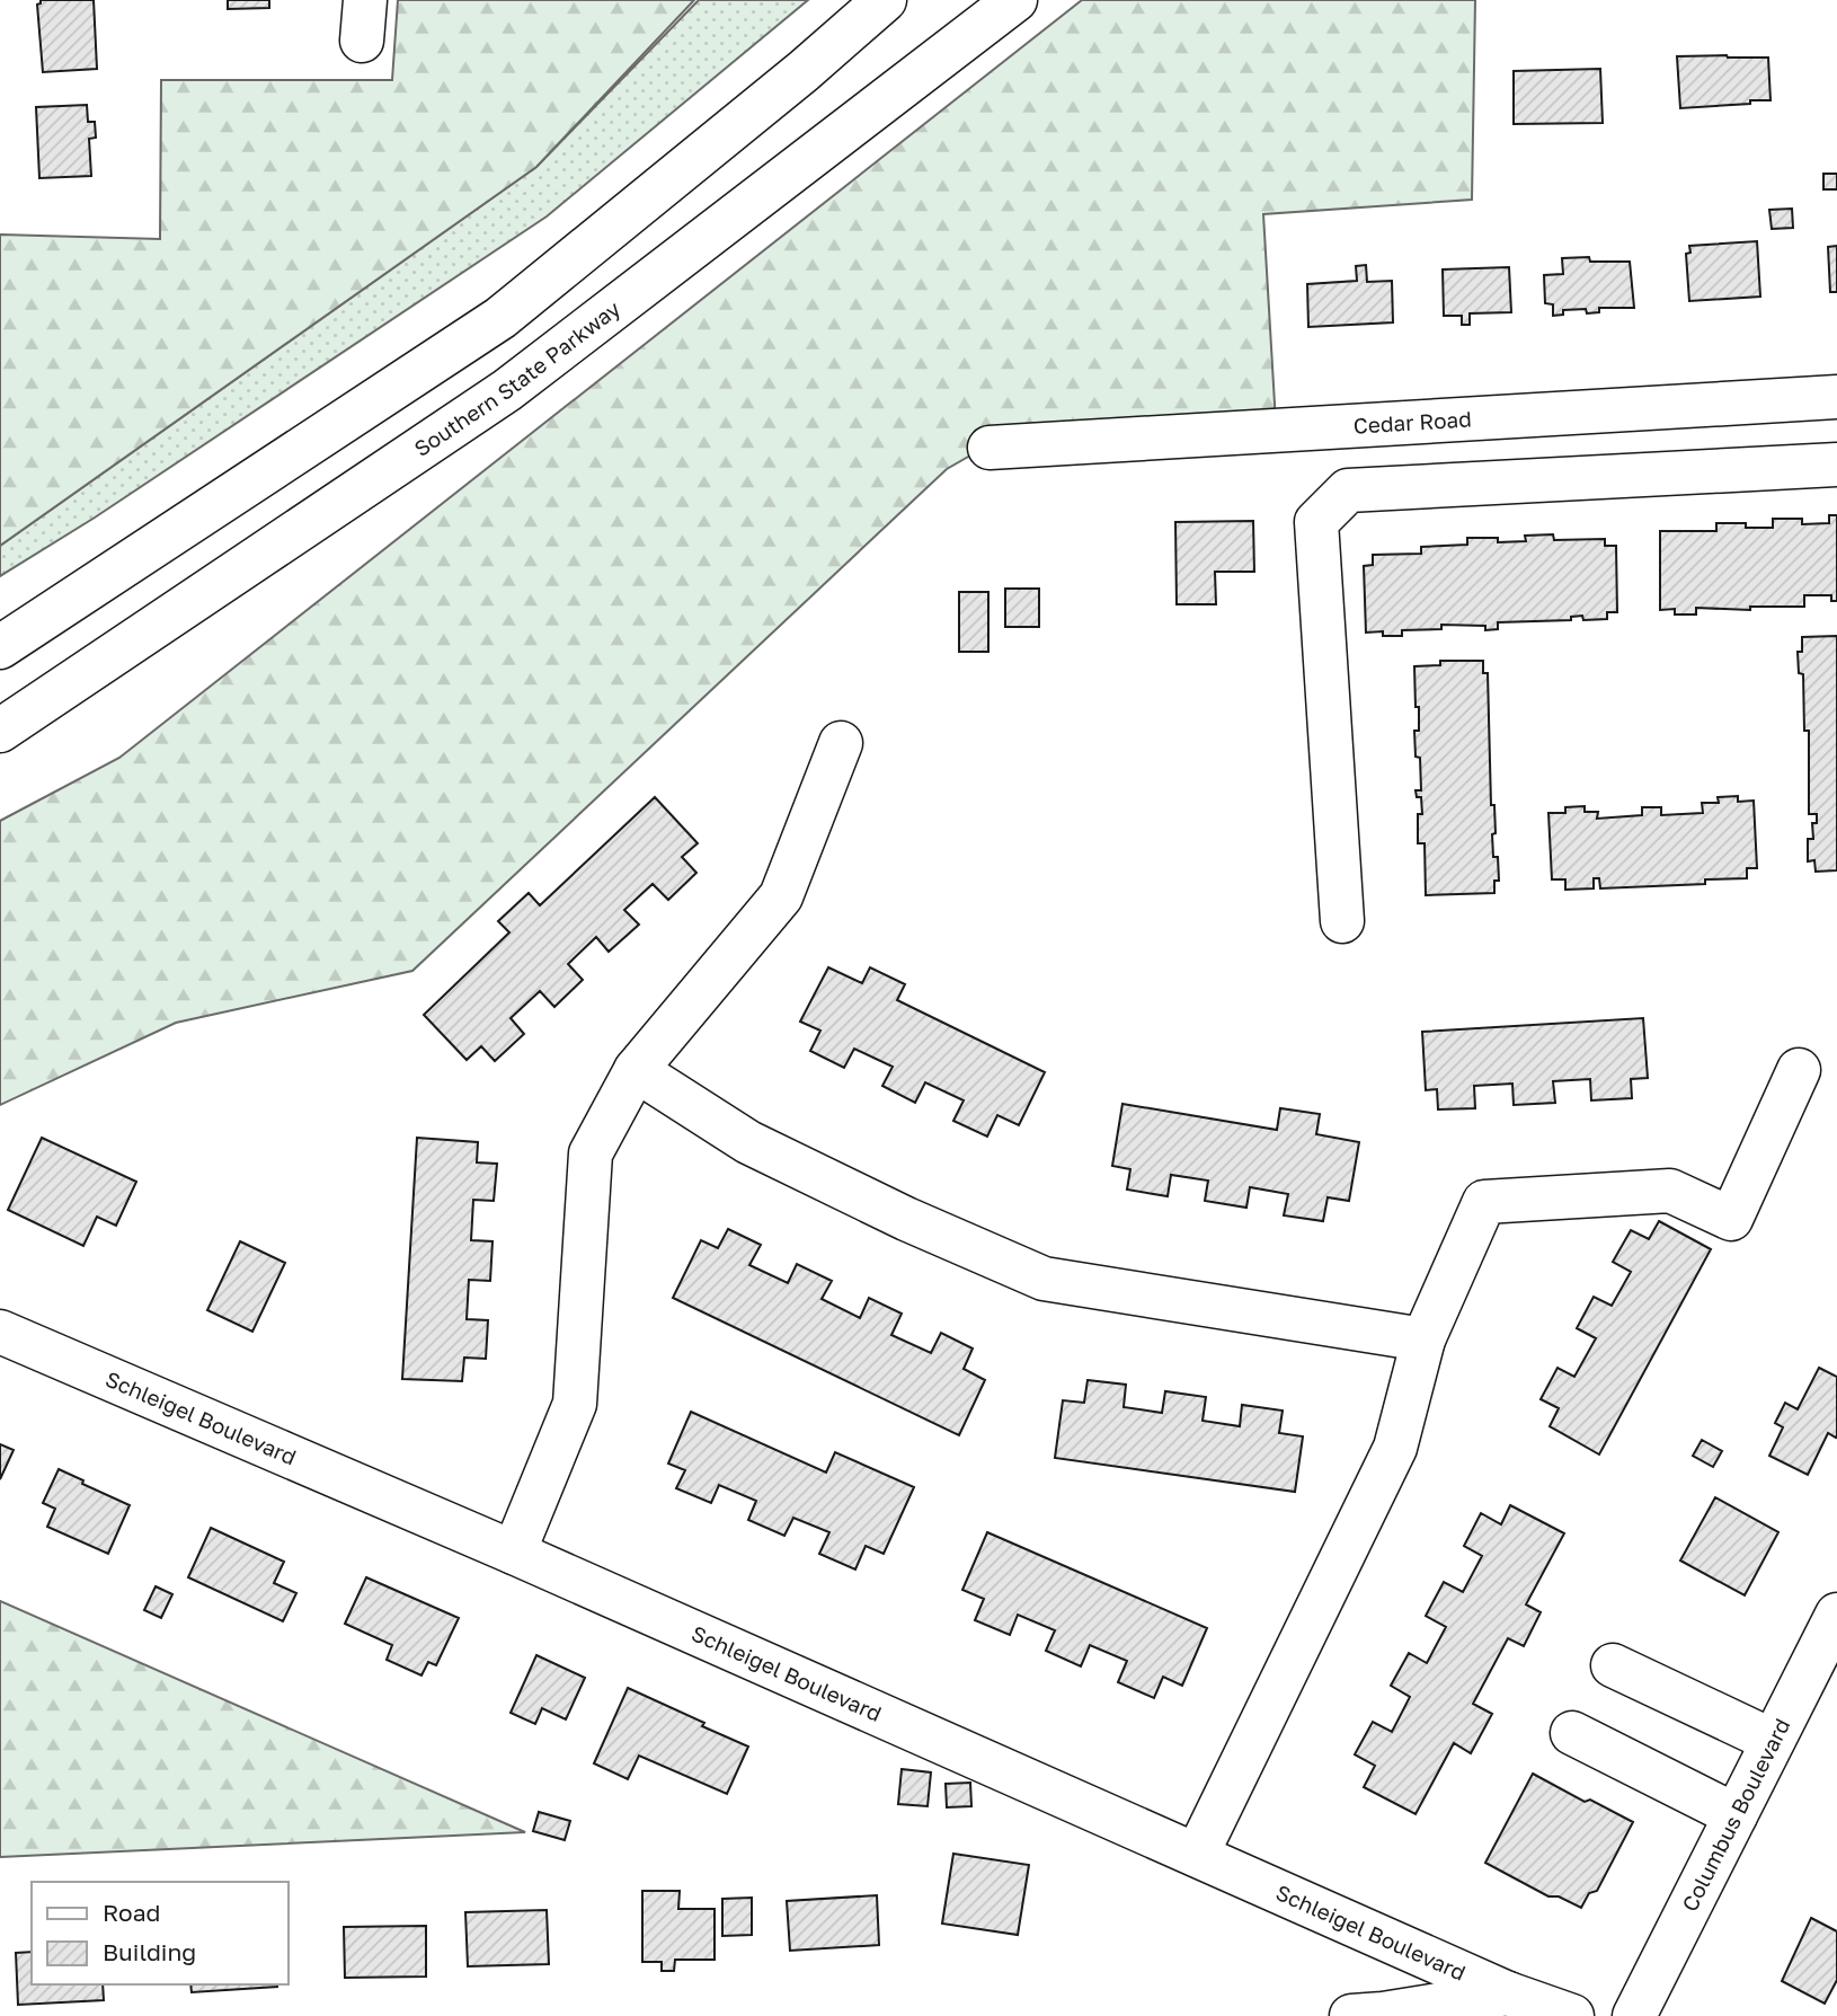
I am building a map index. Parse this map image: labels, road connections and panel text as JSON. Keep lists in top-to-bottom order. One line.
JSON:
{"streets":{"main road":["Southern State Parkway","Cedar Road","Schleigel Boulevard","Columbus Boulevard"]},"legend":["Road","Building"]}
